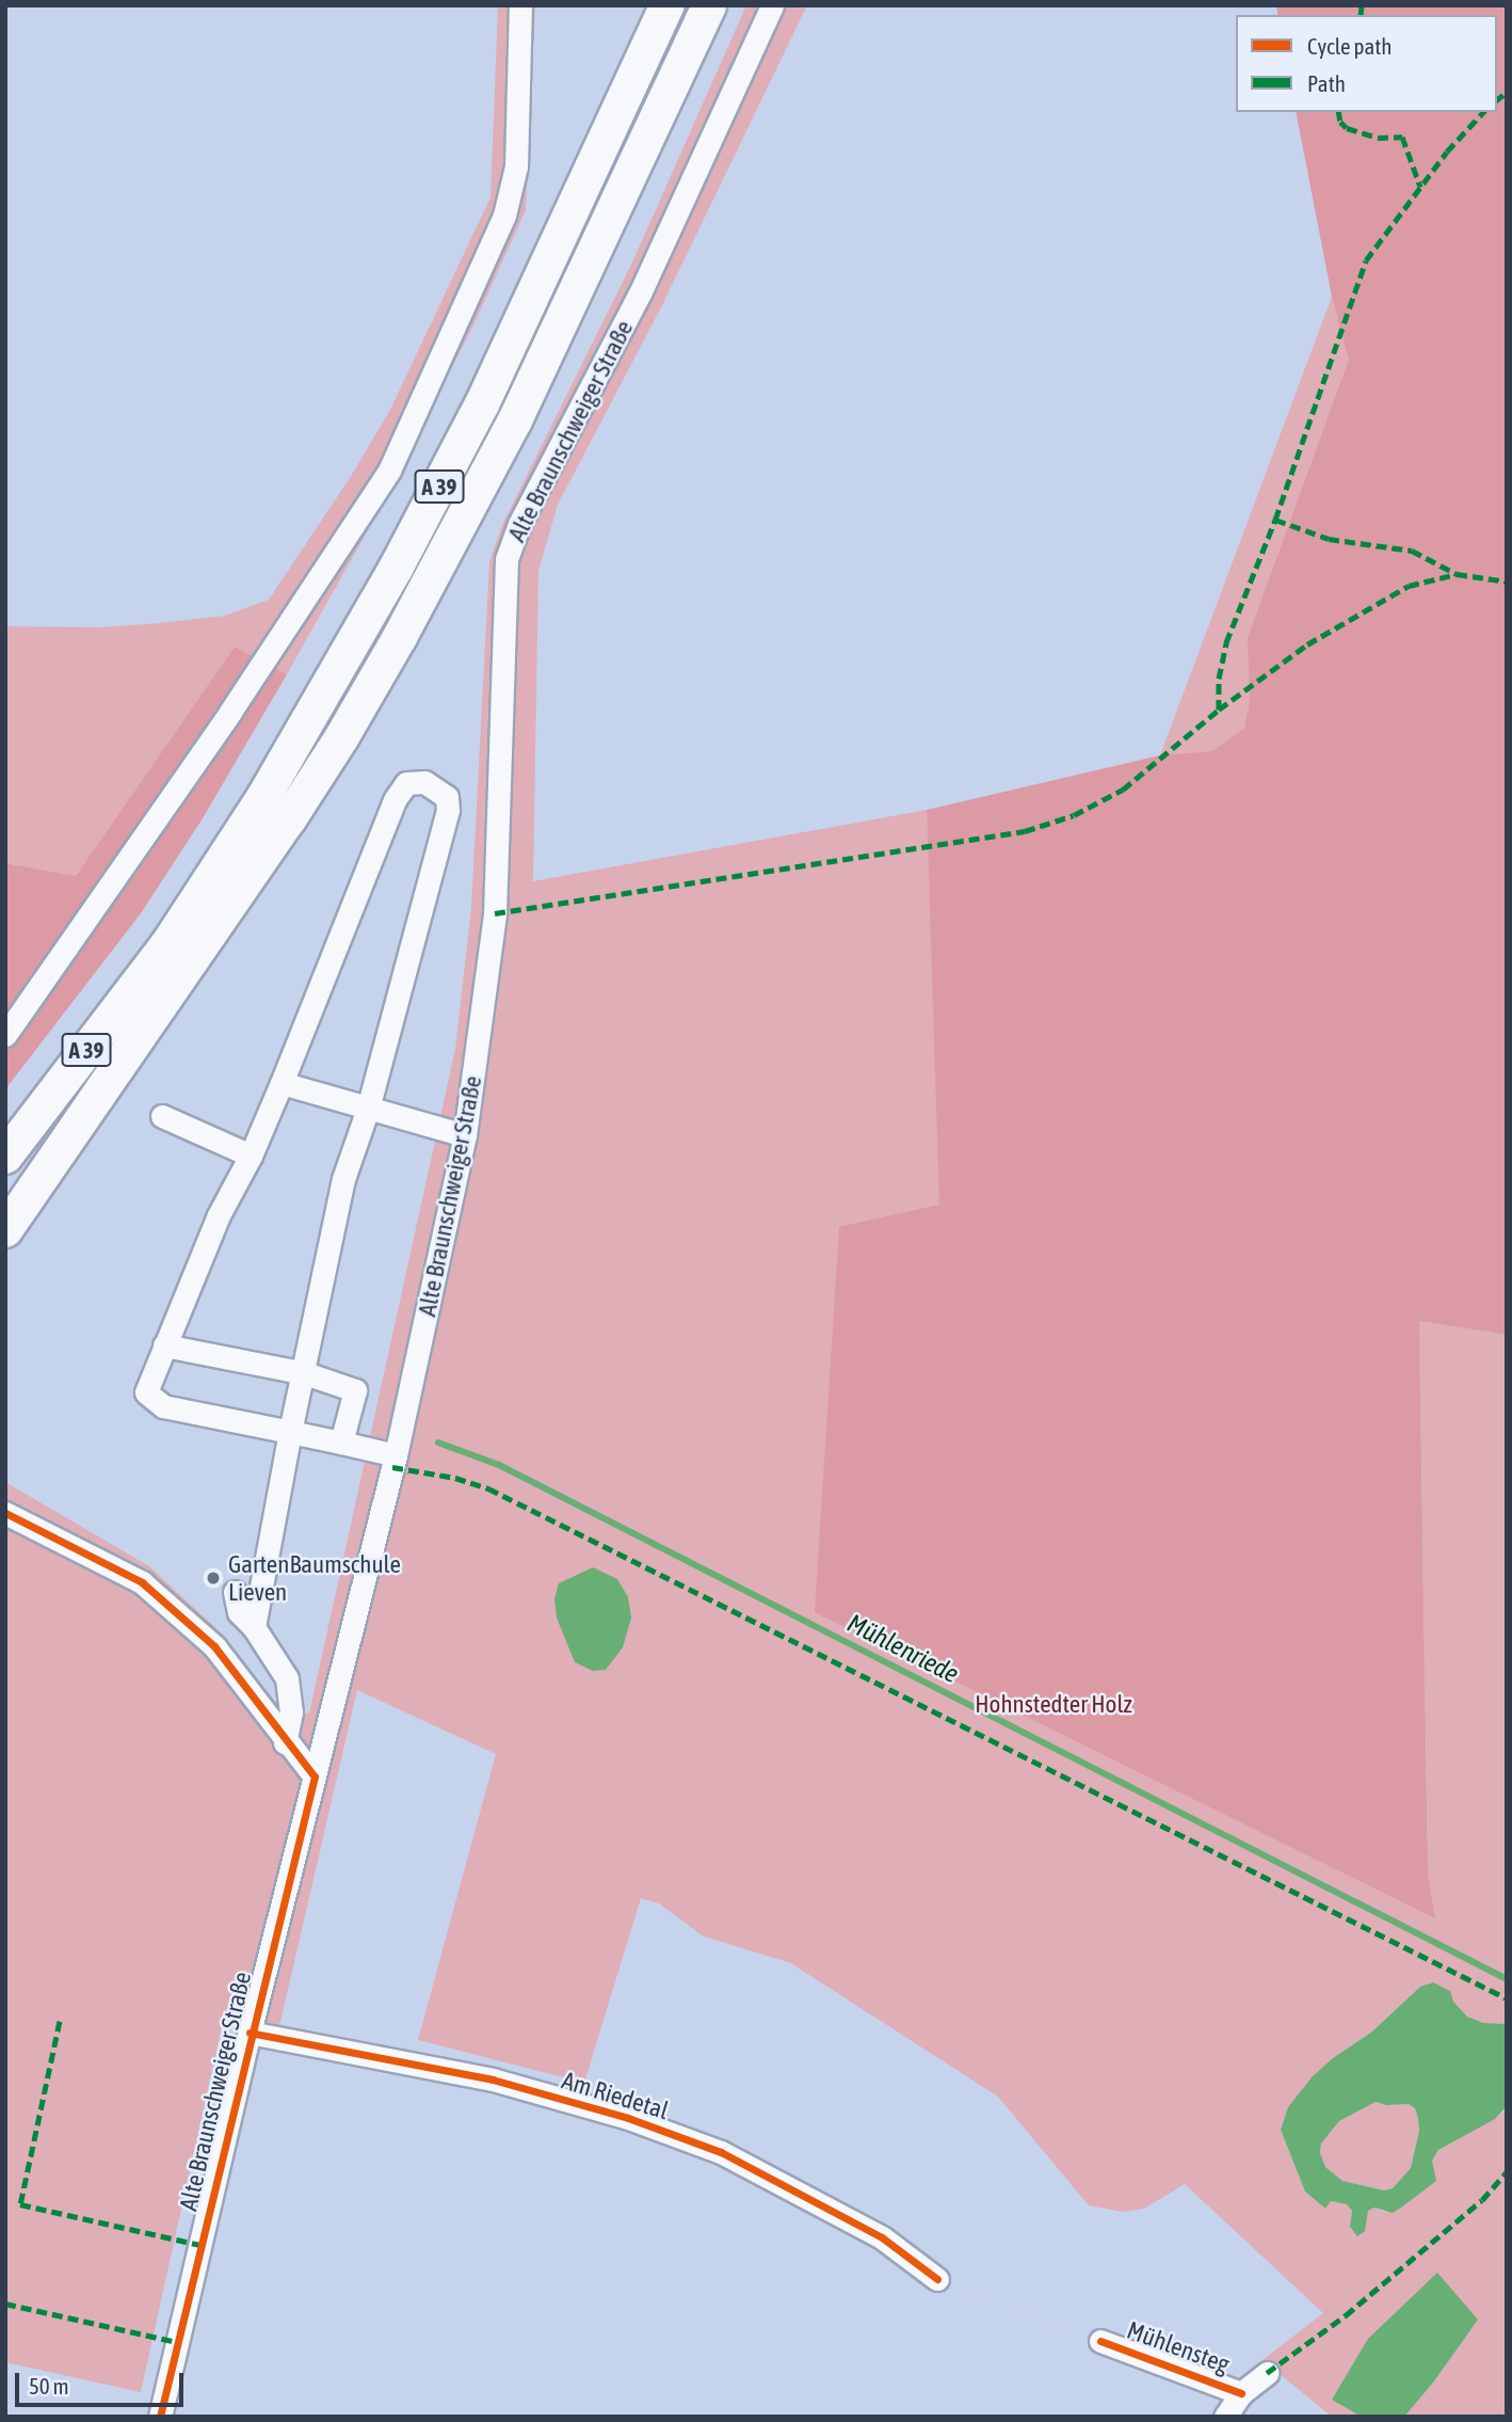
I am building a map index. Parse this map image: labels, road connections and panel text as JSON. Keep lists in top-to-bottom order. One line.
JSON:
{"streets":{"highway":["A 39"],"street":["Alte Braunschweiger Straße","Am Riedetal","Mühlensteg"]},"crossings":[["Alte Braunschweiger Straße","Am Riedetal"]],"water":["Mühlenriede"],"parks":["Hohnstedter Holz"],"places":["GartenBaumschule Lieven"],"legend":["Cycle path","Path"],"scale_bar":"50 m"}
